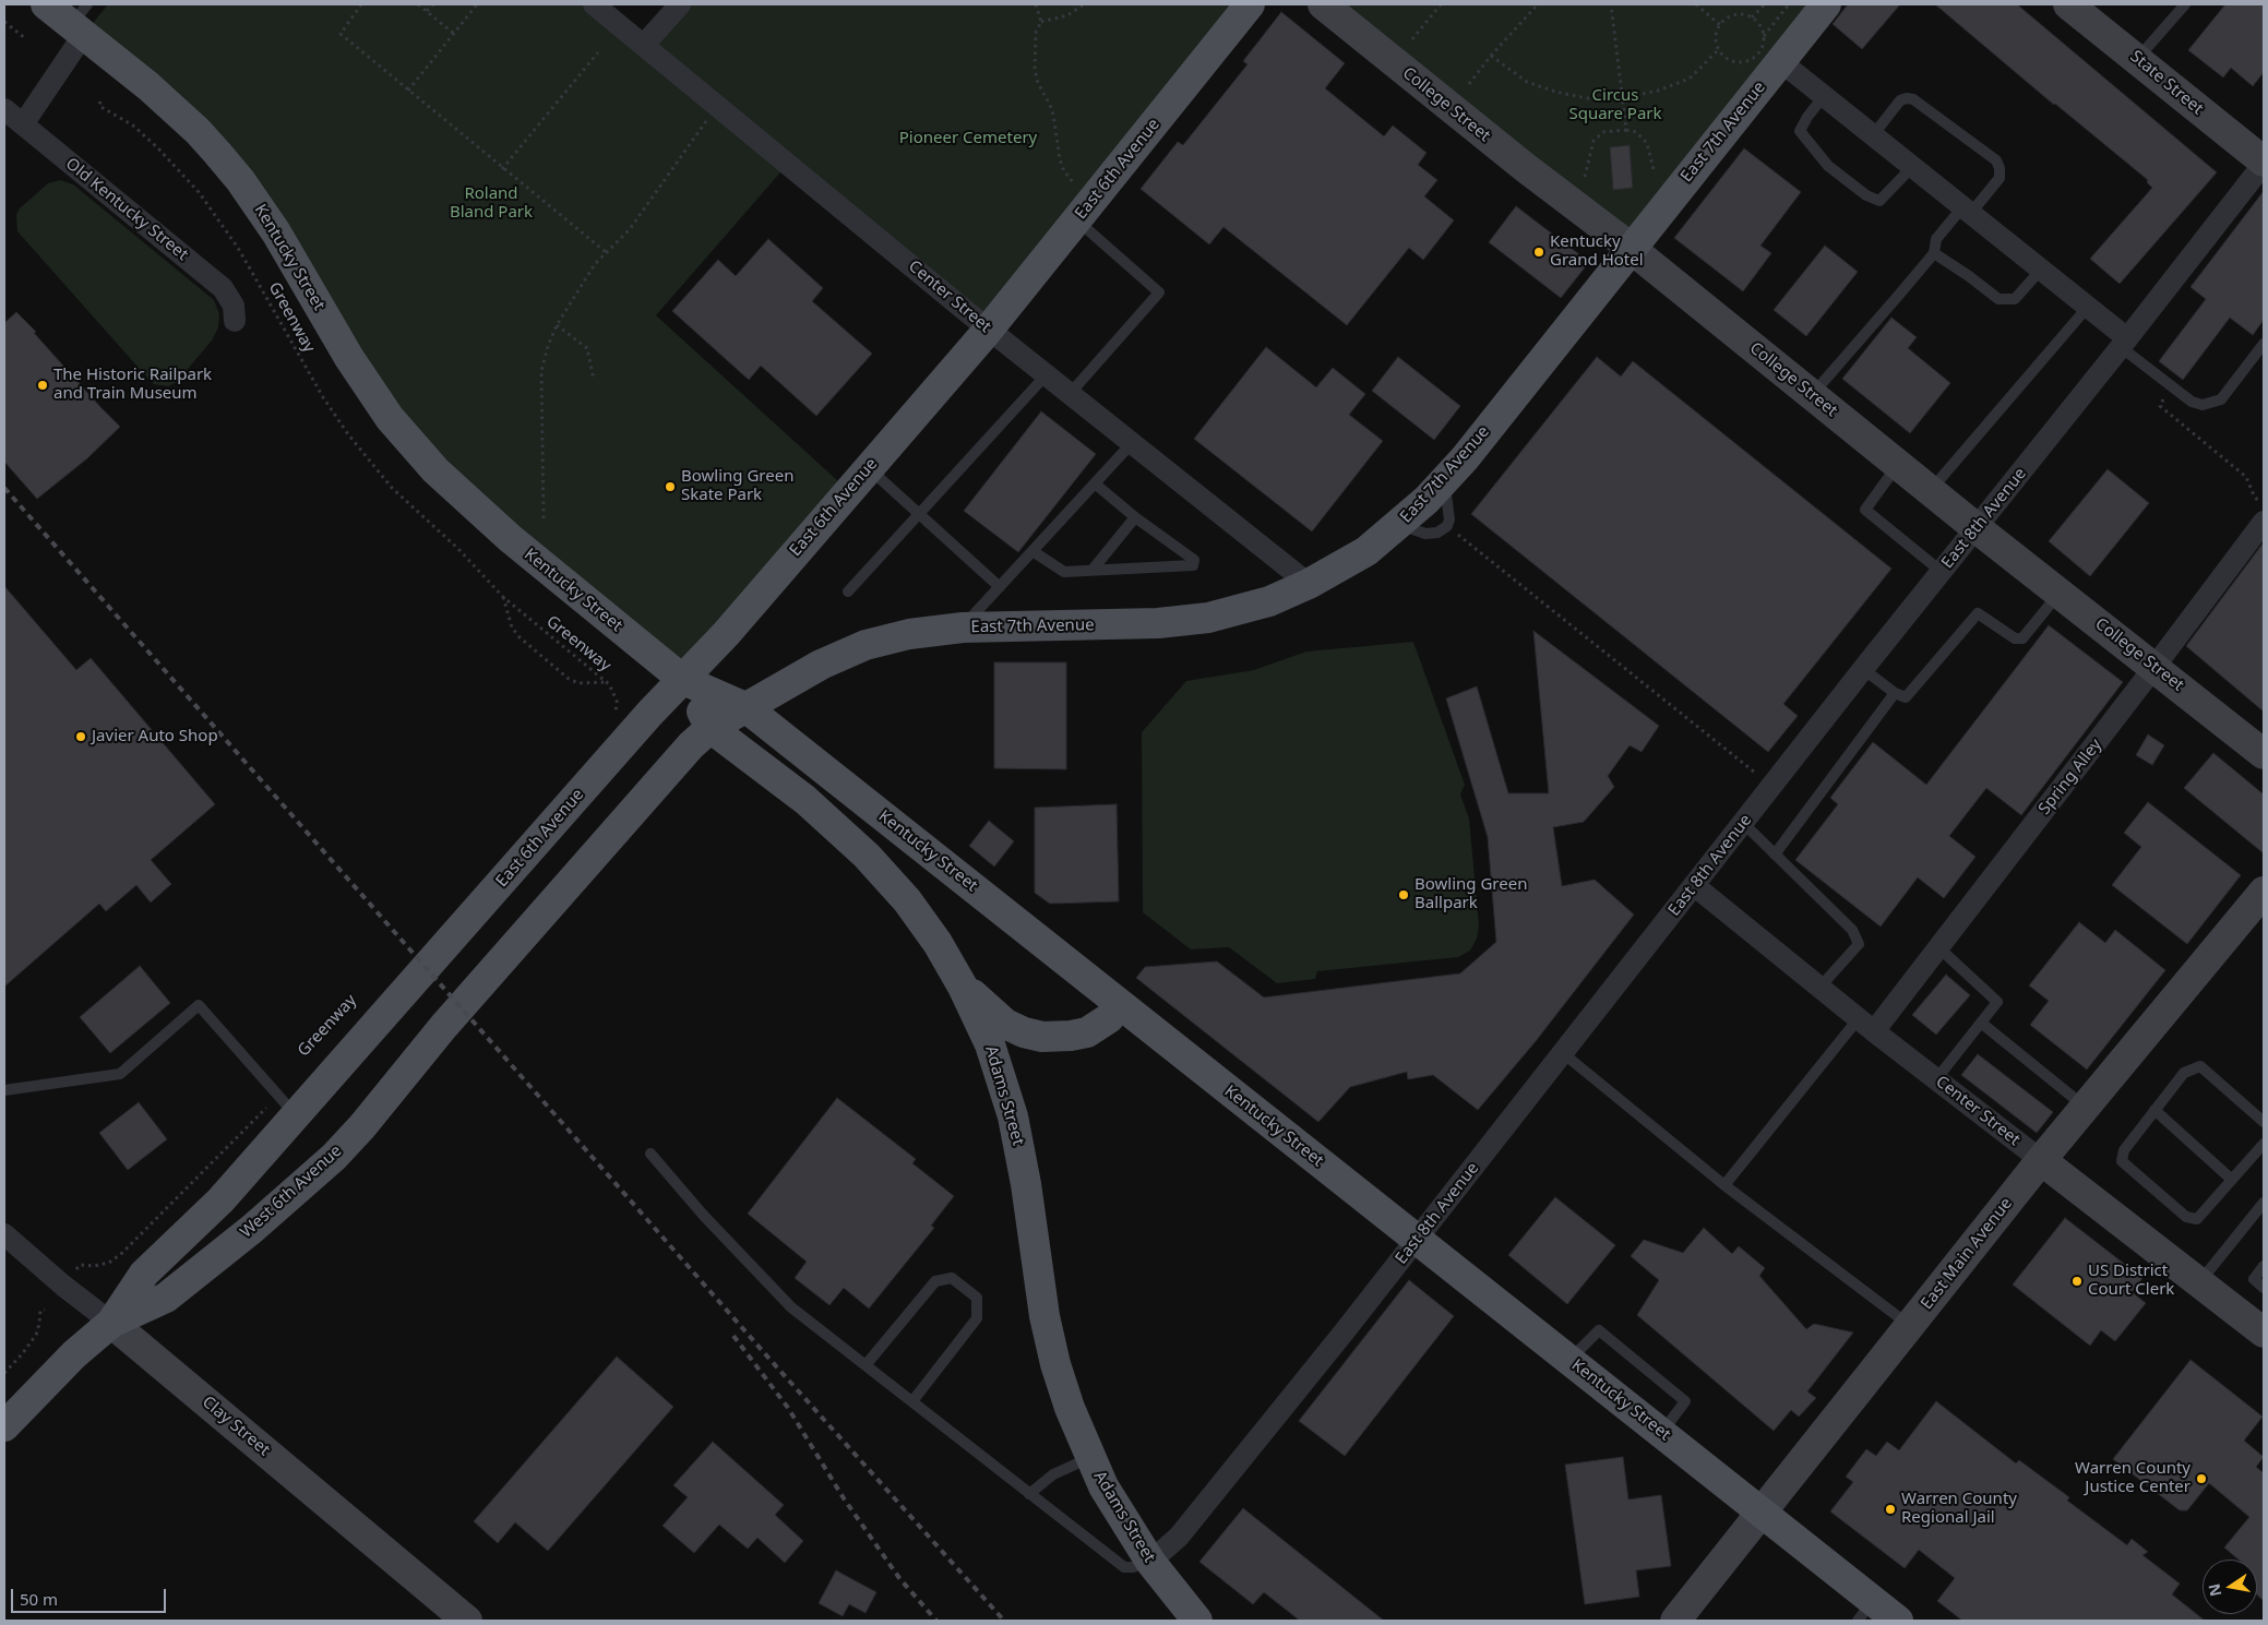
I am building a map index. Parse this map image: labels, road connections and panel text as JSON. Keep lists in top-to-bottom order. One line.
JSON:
{"streets":{"main road":["East 7th Avenue","East 6th Avenue","Kentucky Street","Adams Street","West 6th Avenue"],"street":["State Street","College Street","Old Kentucky Street","Center Street","East 8th Avenue","Spring Alley","East Main Avenue","Clay Street"],"path":["Greenway"]},"crossings":[["State Street","East 8th Avenue"],["College Street","East 7th Avenue"],["College Street","East 8th Avenue"],["College Street","Spring Alley"],["East 7th Avenue","Kentucky Street"],["East 7th Avenue","Center Street"],["East 7th Avenue","Adams Street"],["East 7th Avenue","West 6th Avenue"],["East 6th Avenue","Kentucky Street"],["East 6th Avenue","Center Street"],["East 6th Avenue","Adams Street"],["East 6th Avenue","West 6th Avenue"],["Kentucky Street","East 8th Avenue"],["Kentucky Street","Adams Street"],["Kentucky Street","East Main Avenue"],["Center Street","East 8th Avenue"],["Center Street","Spring Alley"],["Center Street","East Main Avenue"],["East 8th Avenue","Adams Street"],["Adams Street","West 6th Avenue"],["West 6th Avenue","Clay Street"]],"parks":["Circus Square Park","Pioneer Cemetery","Roland Bland Park"],"places":["Kentucky Grand Hotel","The Historic Railpark and Train Museum","Bowling Green Skate Park","Javier Auto Shop","Bowling Green Ballpark","US District Court Clerk","Warren County Justice Center","Warren County Regional Jail"],"scale_bar":"50 m","north":"left"}
